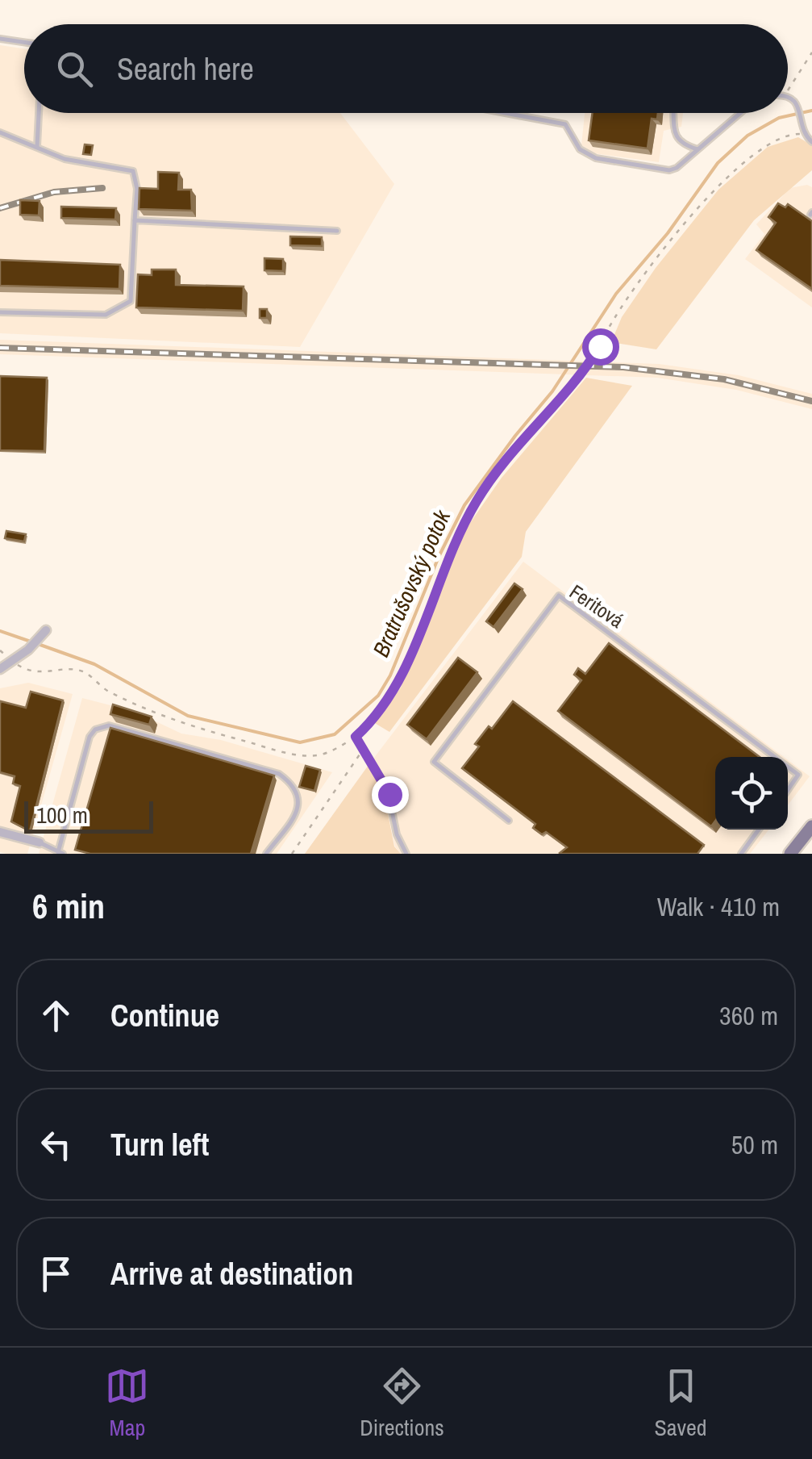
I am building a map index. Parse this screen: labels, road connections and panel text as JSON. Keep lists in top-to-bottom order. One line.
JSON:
{"streets":{"lane":["Feritová"]},"water":["Bratrušovský potok"],"scale_bar":"100 m","page":{"search":"Search here","scale":"100 m","heading":["6 min","Walk · 410 m"],"list":[["Continue","360 m"],["Turn left","50 m"],"Arrive at destination"],"nav":["Map","Directions","Saved"]}}
